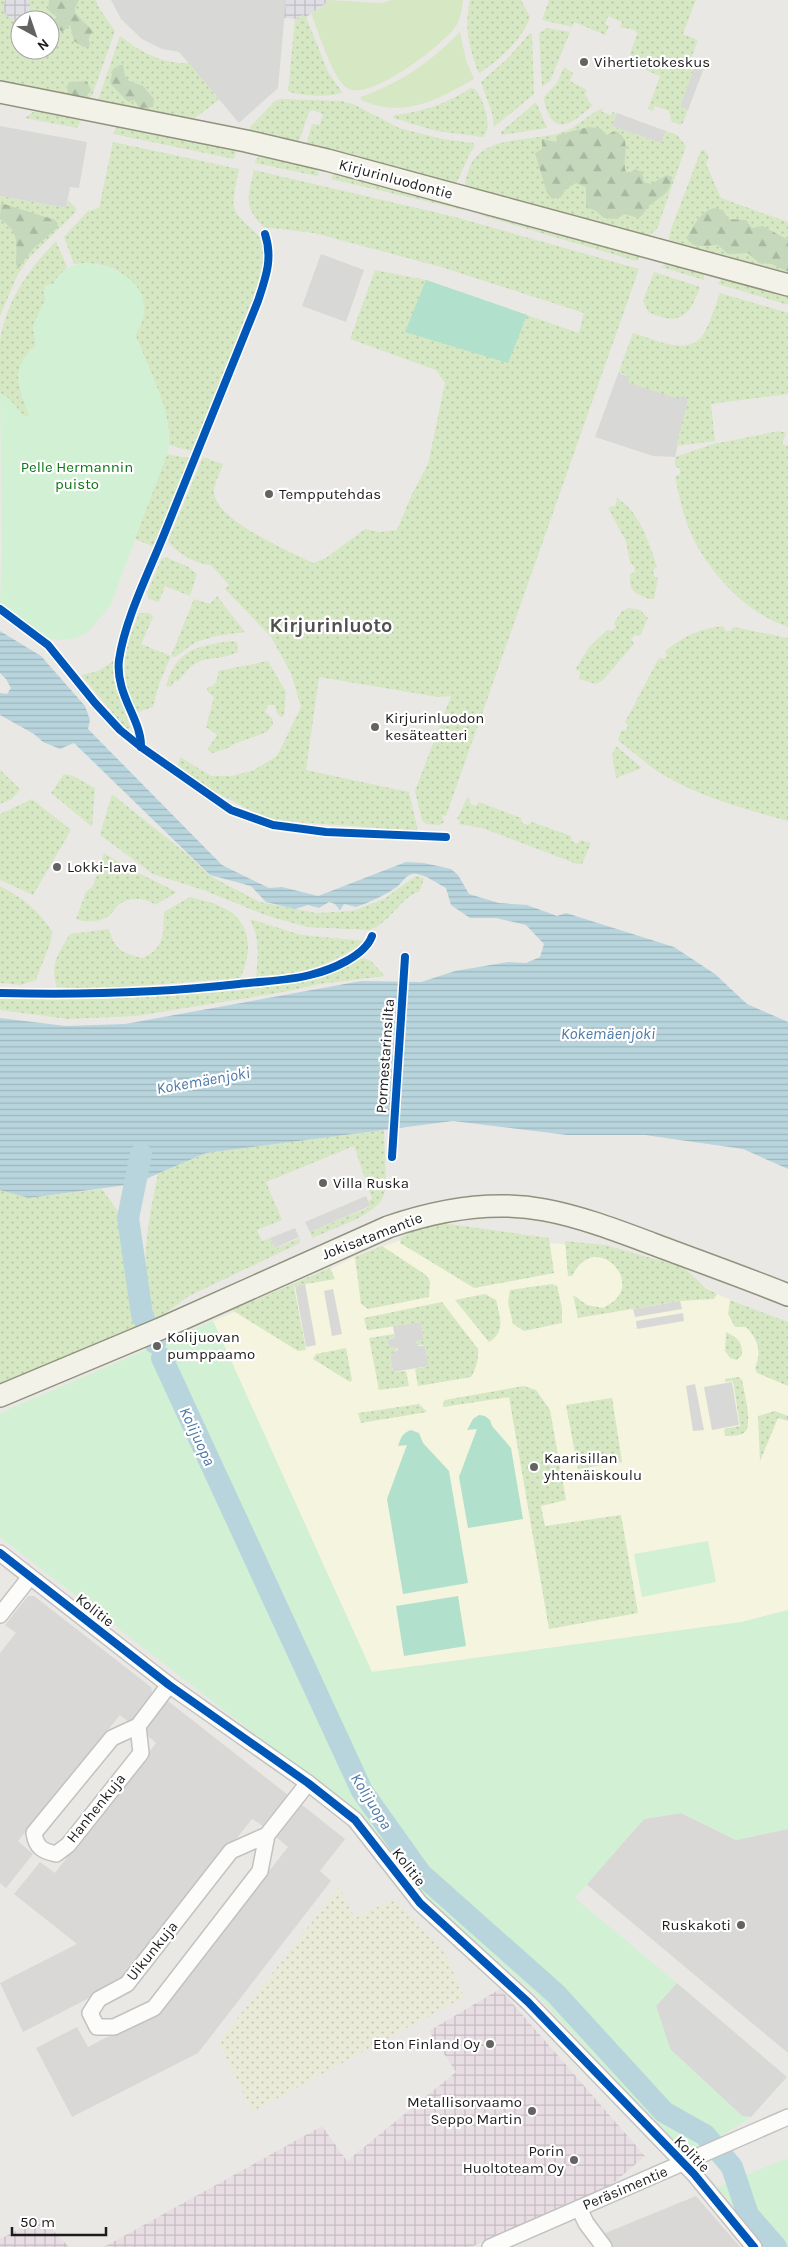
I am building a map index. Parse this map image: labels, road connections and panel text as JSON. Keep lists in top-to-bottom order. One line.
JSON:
{"streets":{"street":["Kirjurinluodontie","Jokisatamantie","Kolitie","Hanhenkuja","Uikunkuja","Peräsimentie"],"cycle path":["Pormestarinsilta"]},"crossings":[["Kolitie","Hanhenkuja"],["Kolitie","Uikunkuja"],["Kolitie","Peräsimentie"]],"districts":["Kirjurinluoto"],"water":["Kokemäenjoki","Kolijuopa"],"parks":["Pelle Hermannin puisto"],"places":["Vihertietokeskus","Tempputehdas","Kirjurinluodon kesäteatteri","Lokki-lava","Villa Ruska","Kolijuovan pumppaamo","Kaarisillan yhtenäiskoulu","Ruskakoti","Eton Finland Oy","Metallisorvaamo Seppo Martin","Porin Huoltoteam Oy"],"scale_bar":"50 m","north":"bottom right"}
